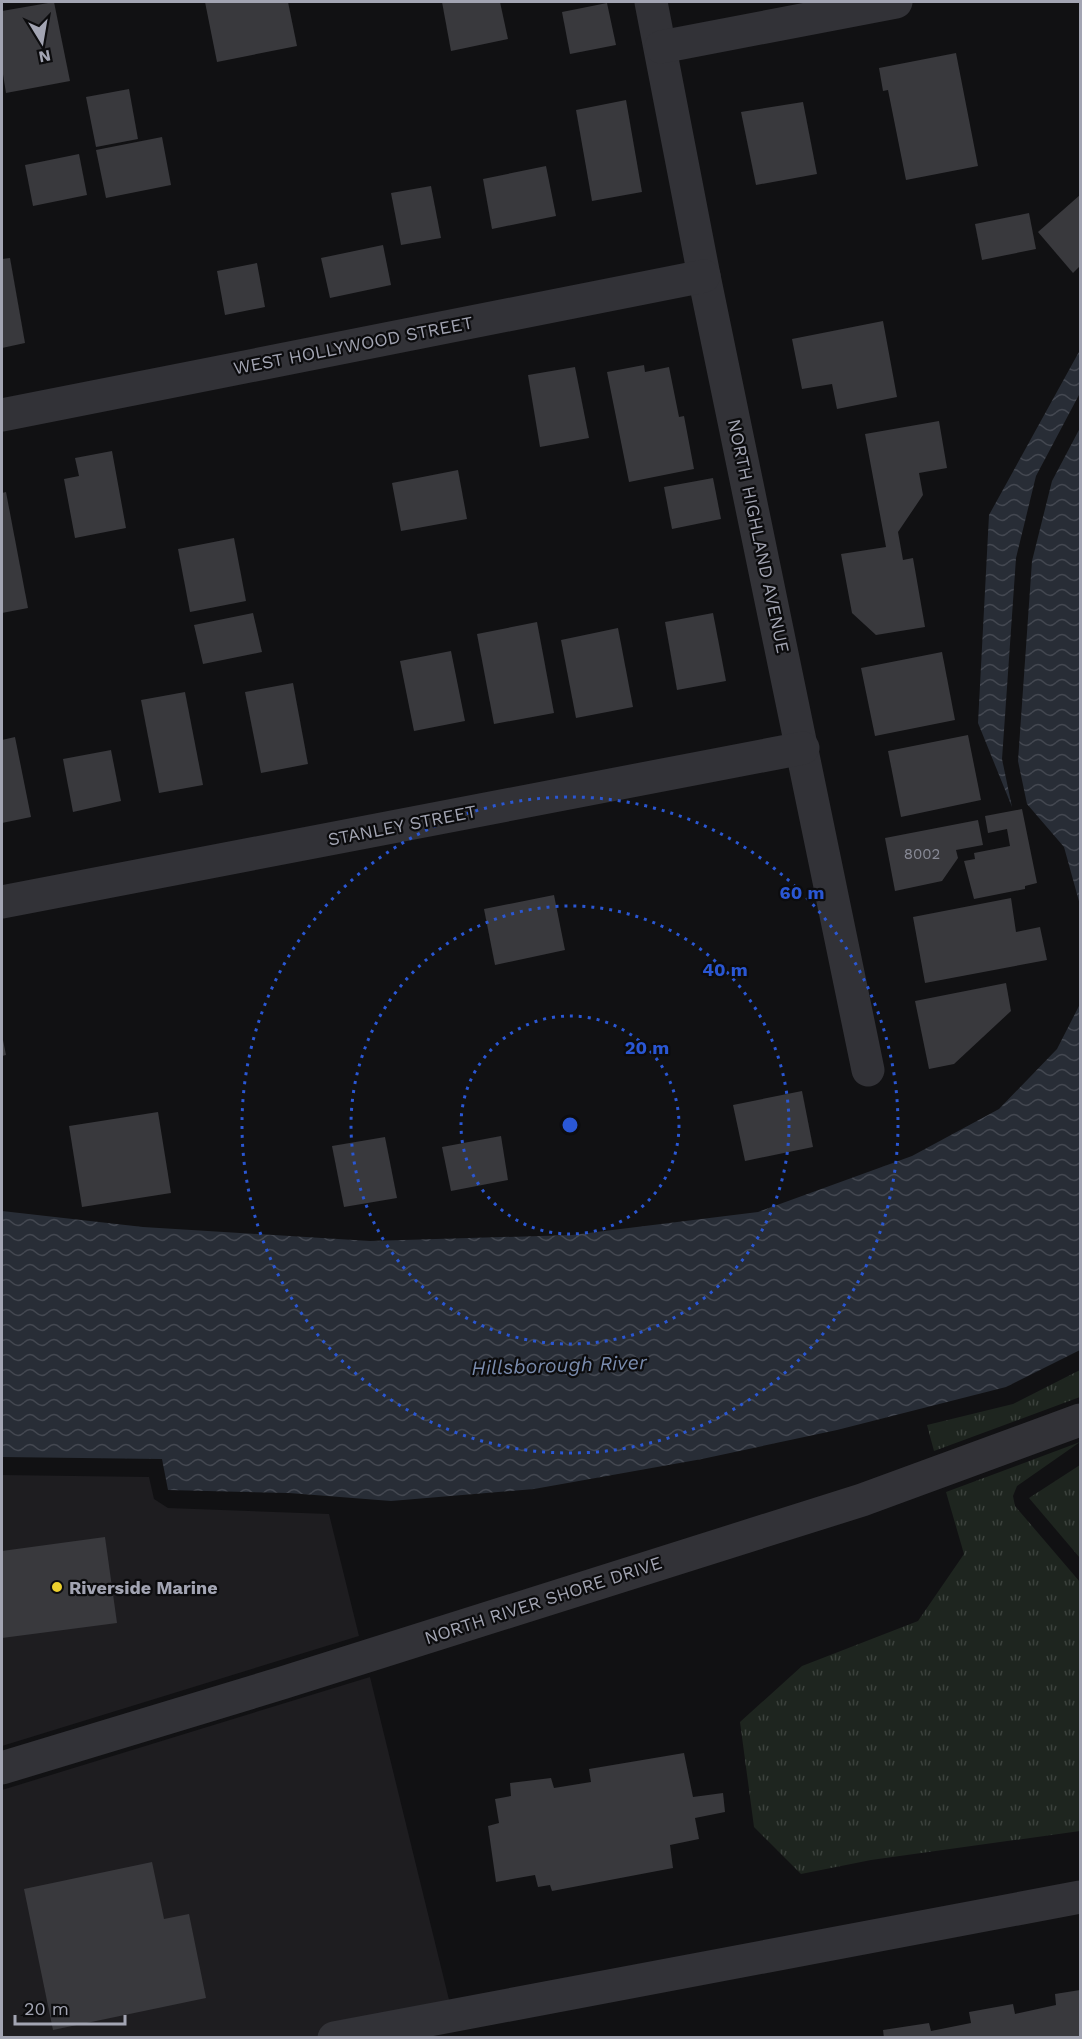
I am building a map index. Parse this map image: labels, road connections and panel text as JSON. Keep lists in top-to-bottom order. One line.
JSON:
{"streets":{"street":["WEST HOLLYWOOD STREET","NORTH HIGHLAND AVENUE","STANLEY STREET","NORTH RIVER SHORE DRIVE"]},"crossings":[["WEST HOLLYWOOD STREET","NORTH HIGHLAND AVENUE"],["NORTH HIGHLAND AVENUE","STANLEY STREET"]],"water":["Hillsborough River"],"places":["Riverside Marine"],"house_numbers":["8002"],"scale_bar":"20 m","north":"bottom","rings":["60 m","40 m","20 m"]}
